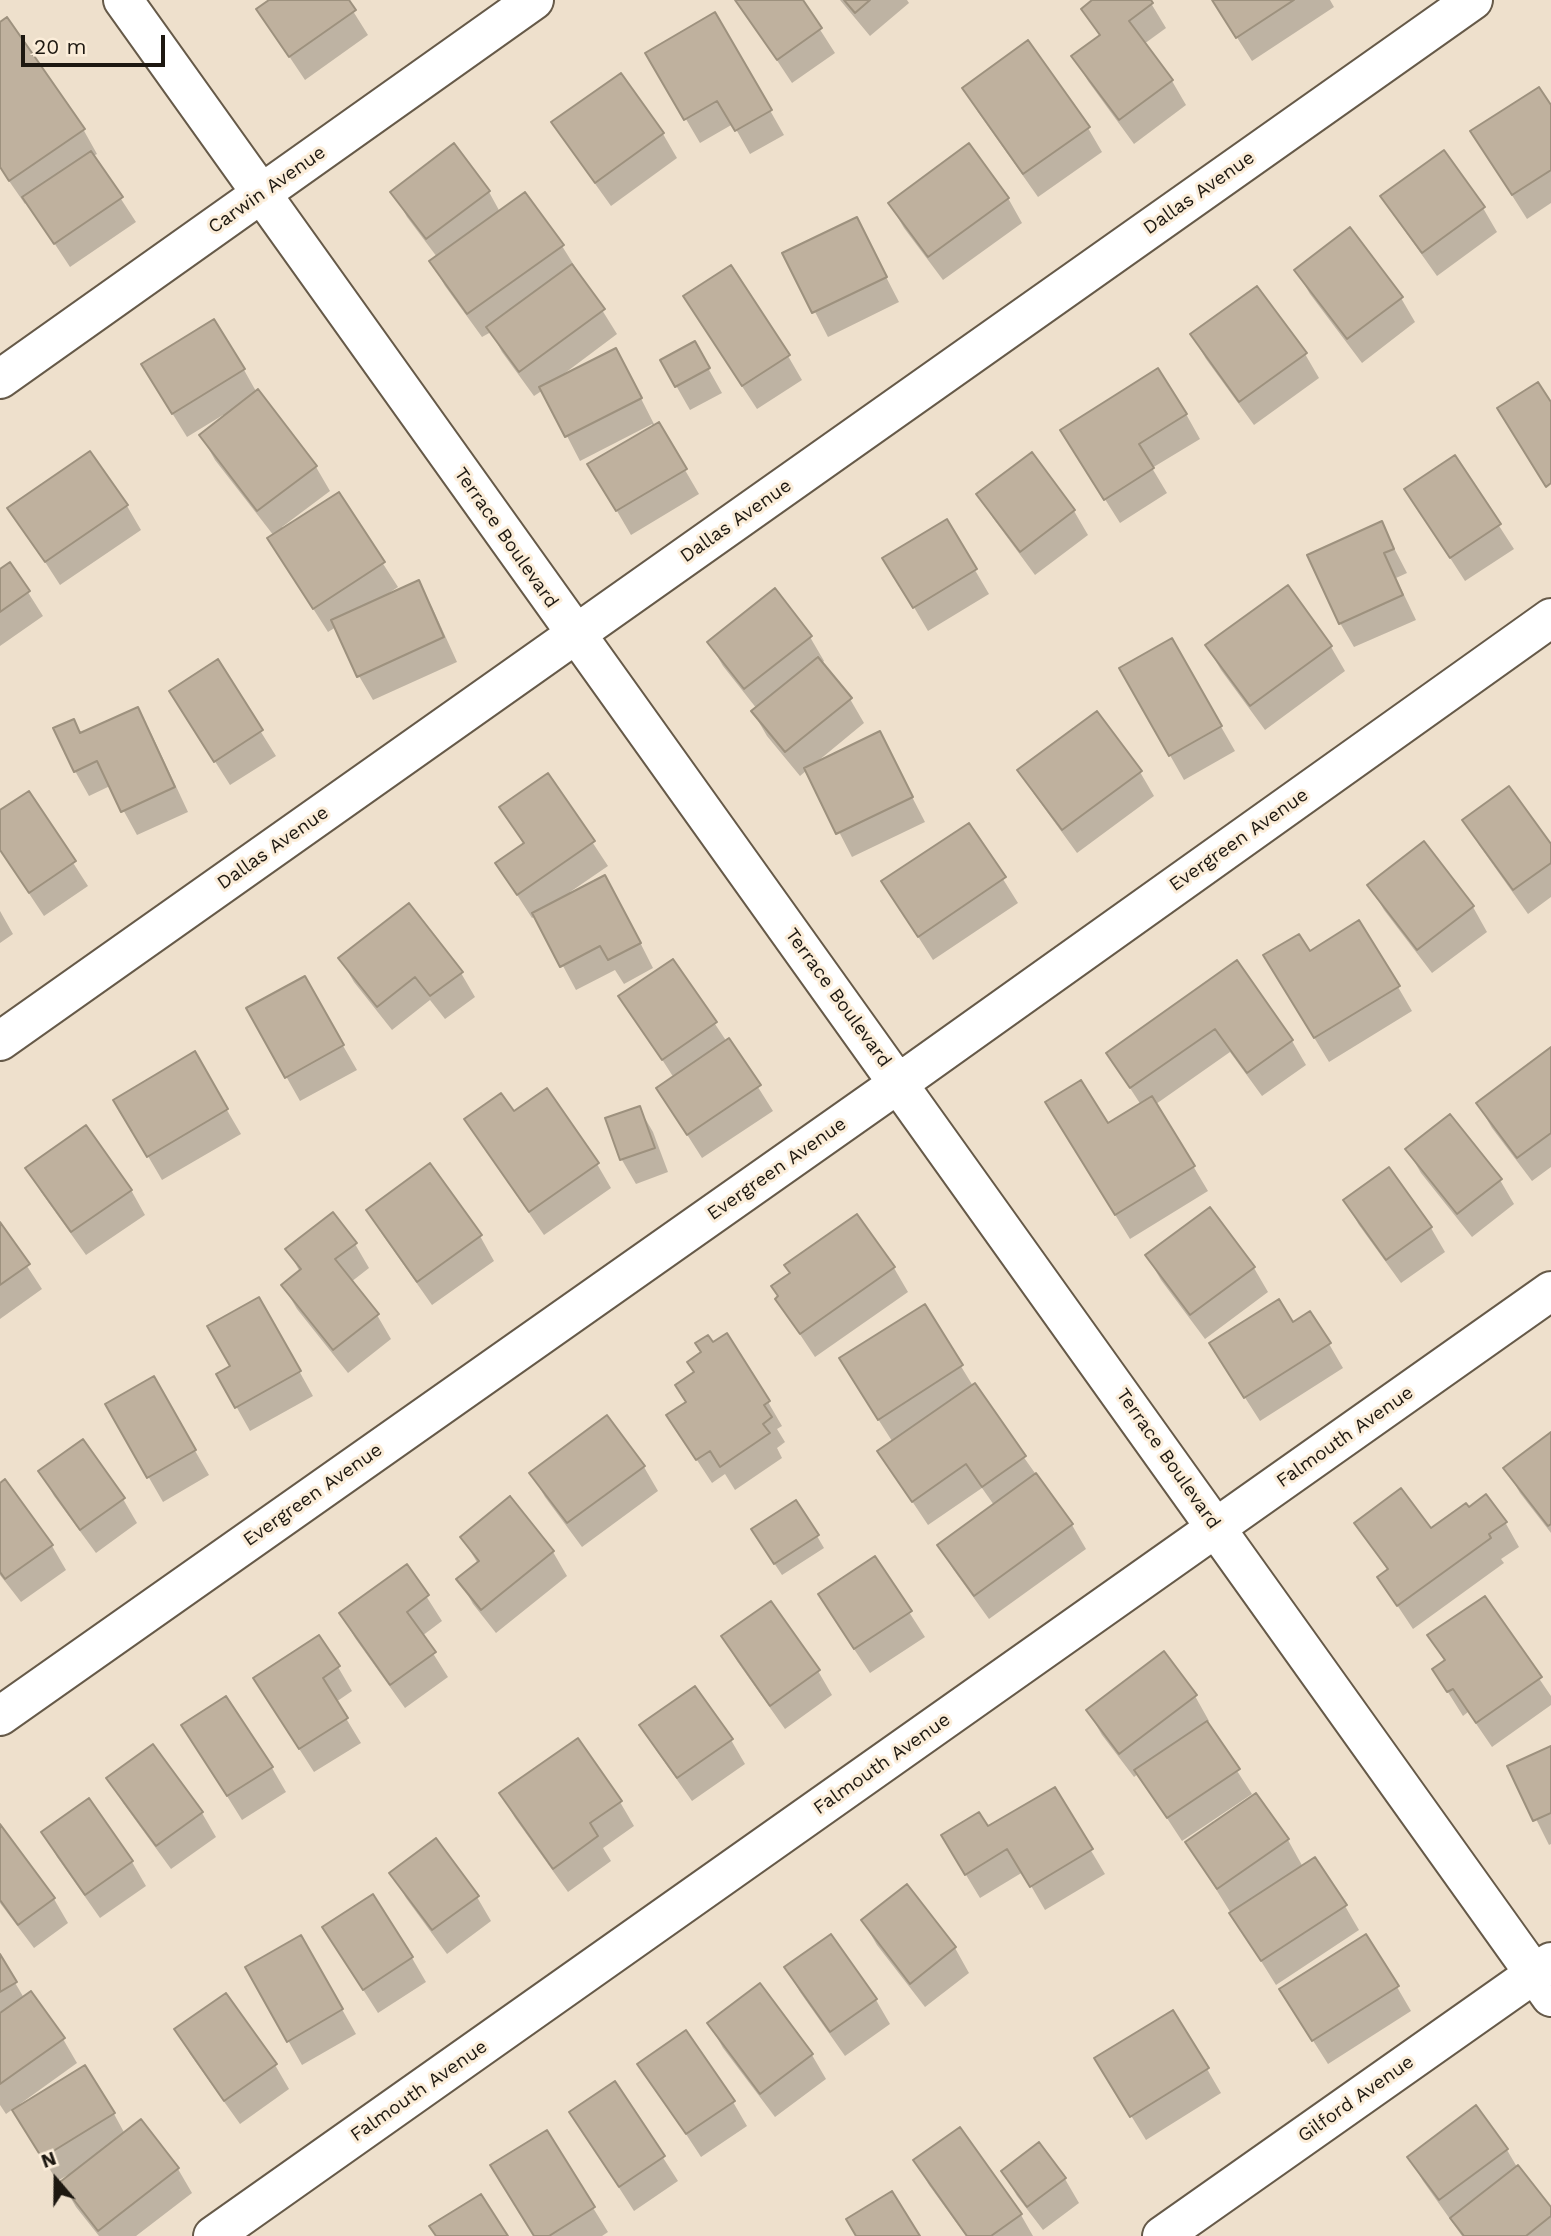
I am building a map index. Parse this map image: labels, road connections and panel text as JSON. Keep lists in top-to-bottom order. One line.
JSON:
{"streets":{"street":["Carwin Avenue","Dallas Avenue","Terrace Boulevard","Evergreen Avenue","Falmouth Avenue","Gilford Avenue"]},"crossings":[["Carwin Avenue","Terrace Boulevard"],["Dallas Avenue","Terrace Boulevard"],["Terrace Boulevard","Evergreen Avenue"],["Terrace Boulevard","Falmouth Avenue"],["Terrace Boulevard","Gilford Avenue"]],"scale_bar":"20 m","north":"top"}
